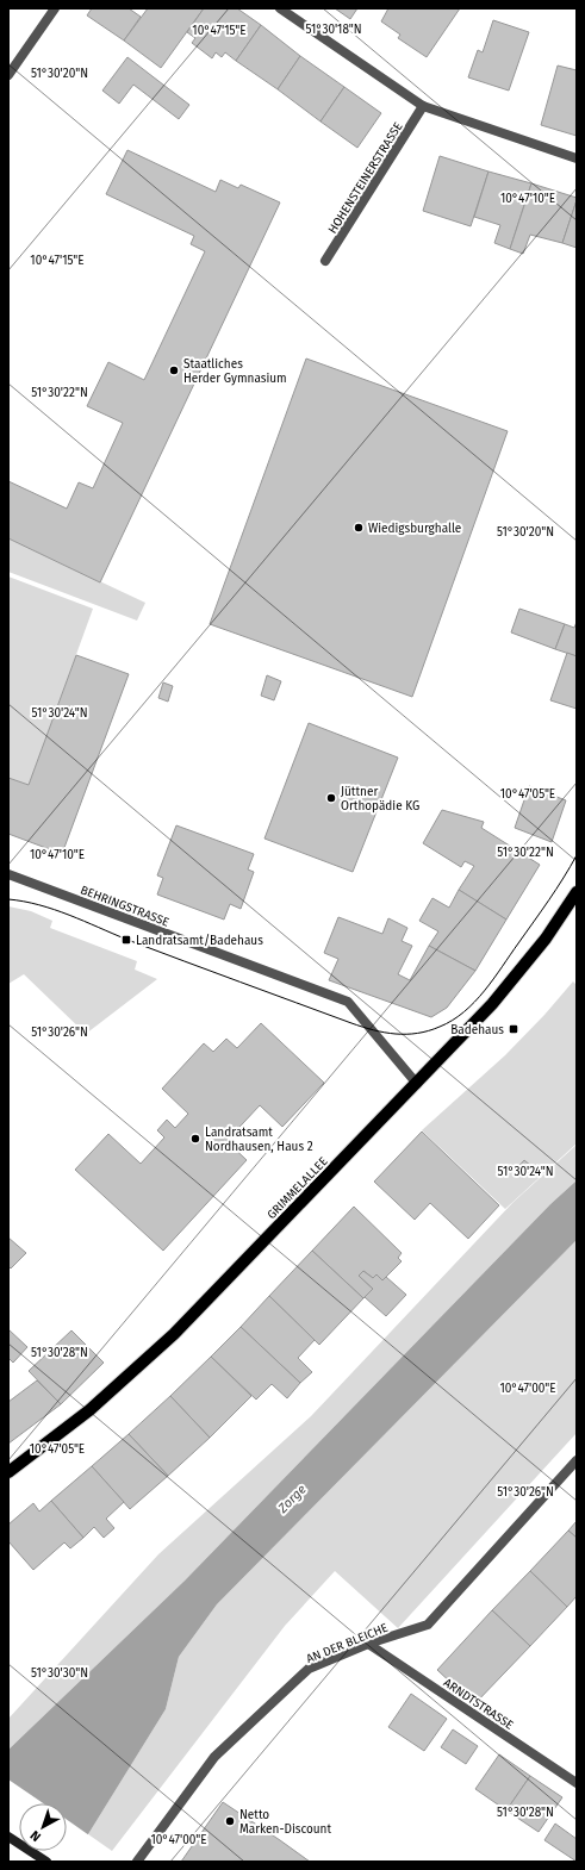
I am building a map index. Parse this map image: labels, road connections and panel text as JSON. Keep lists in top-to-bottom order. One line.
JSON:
{"streets":{"main road":["GRIMMELALLEE"],"street":["HOHENSTEINERSTRASSE","BEHRINGSTRASSE","AN DER BLEICHE","ARNDTSTRASSE"]},"crossings":[["BEHRINGSTRASSE","GRIMMELALLEE"],["AN DER BLEICHE","ARNDTSTRASSE"]],"water":["Zorge"],"places":{"other":["Staatliches Herder Gymnasium","Wiedigsburghalle","Jüttner Orthopädie KG","Landratsamt Nordhausen, Haus 2","Netto Marken-Discount"],"transit":["Landratsamt/Badehaus","Badehaus"]},"north":"bottom left","coordinates":["51°30'18\"N","10°47'15\"E","51°30'20\"N","10°47'10\"E","51°30'22\"N","51°30'24\"N","10°47'05\"E","51°30'26\"N","51°30'28\"N","10°47'00\"E","51°30'30\"N"]}
